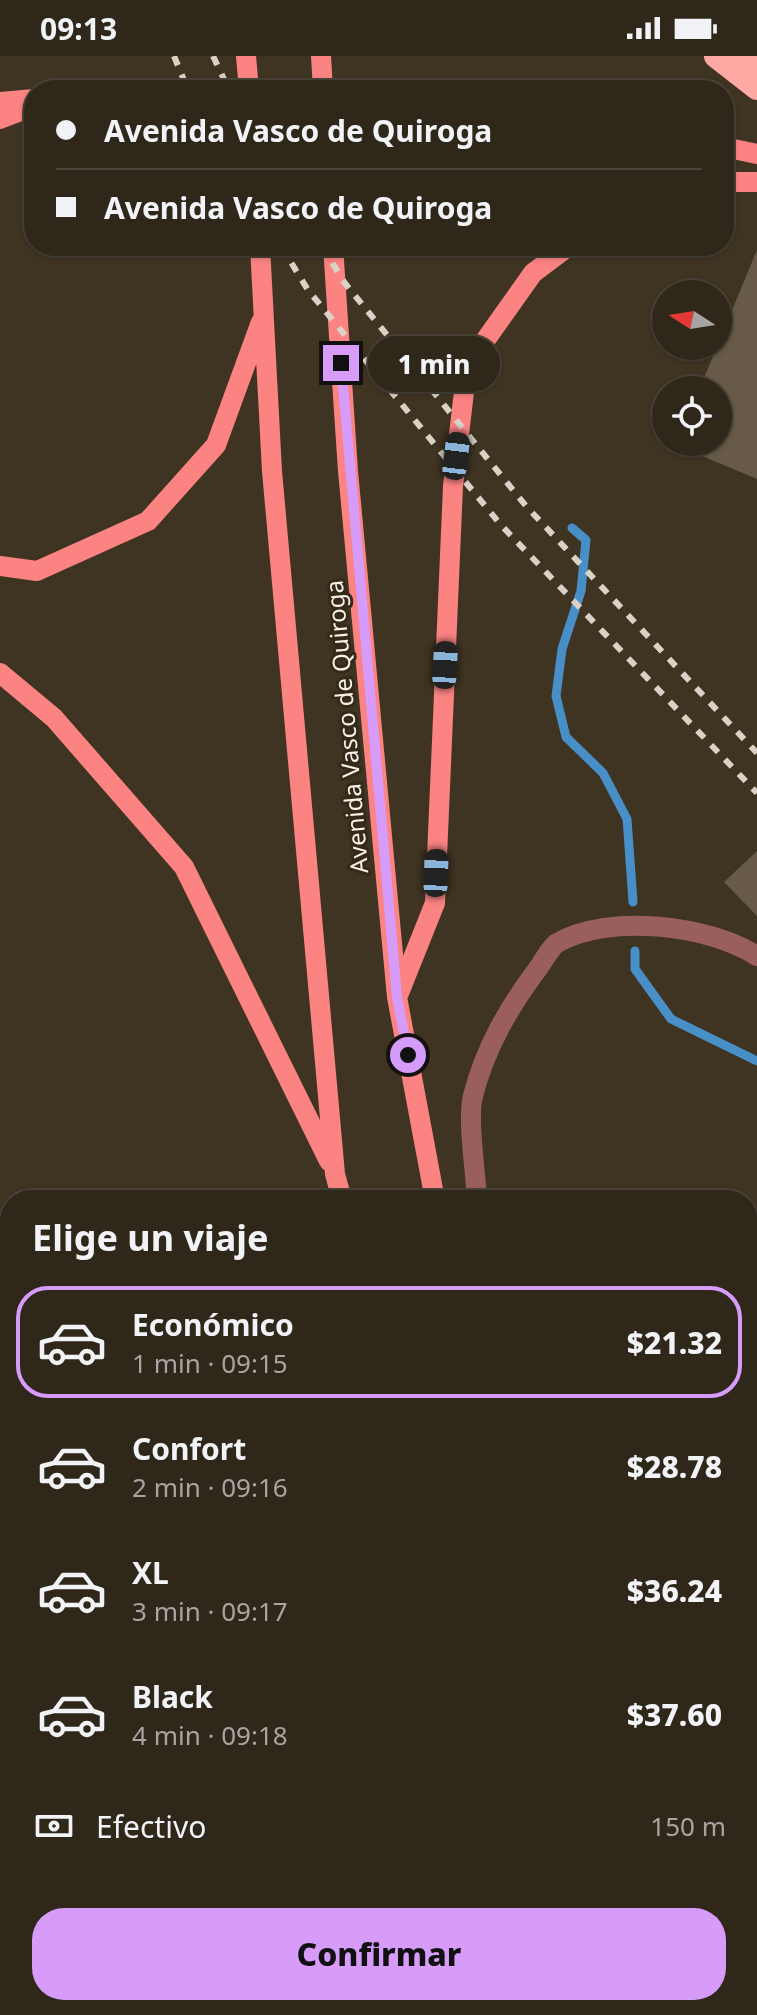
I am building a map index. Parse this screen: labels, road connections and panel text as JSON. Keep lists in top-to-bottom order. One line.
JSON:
{"streets":{"main road":["Avenida Vasco de Quiroga"]},"north":"left","page":{"status":"09:13","banner":["Avenida Vasco de Quiroga","Avenida Vasco de Quiroga"],"bubble":"1 min","heading":"Elige un viaje","list":[{"name":"Económico","note":"1 min · 09:15","value":"$21.32"},{"name":"Confort","note":"2 min · 09:16","value":"$28.78"},{"name":"XL","note":"3 min · 09:17","value":"$36.24"},{"name":"Black","note":"4 min · 09:18","value":"$37.60"}],"pay":["Efectivo","150 m"],"buttons":"Confirmar"}}
